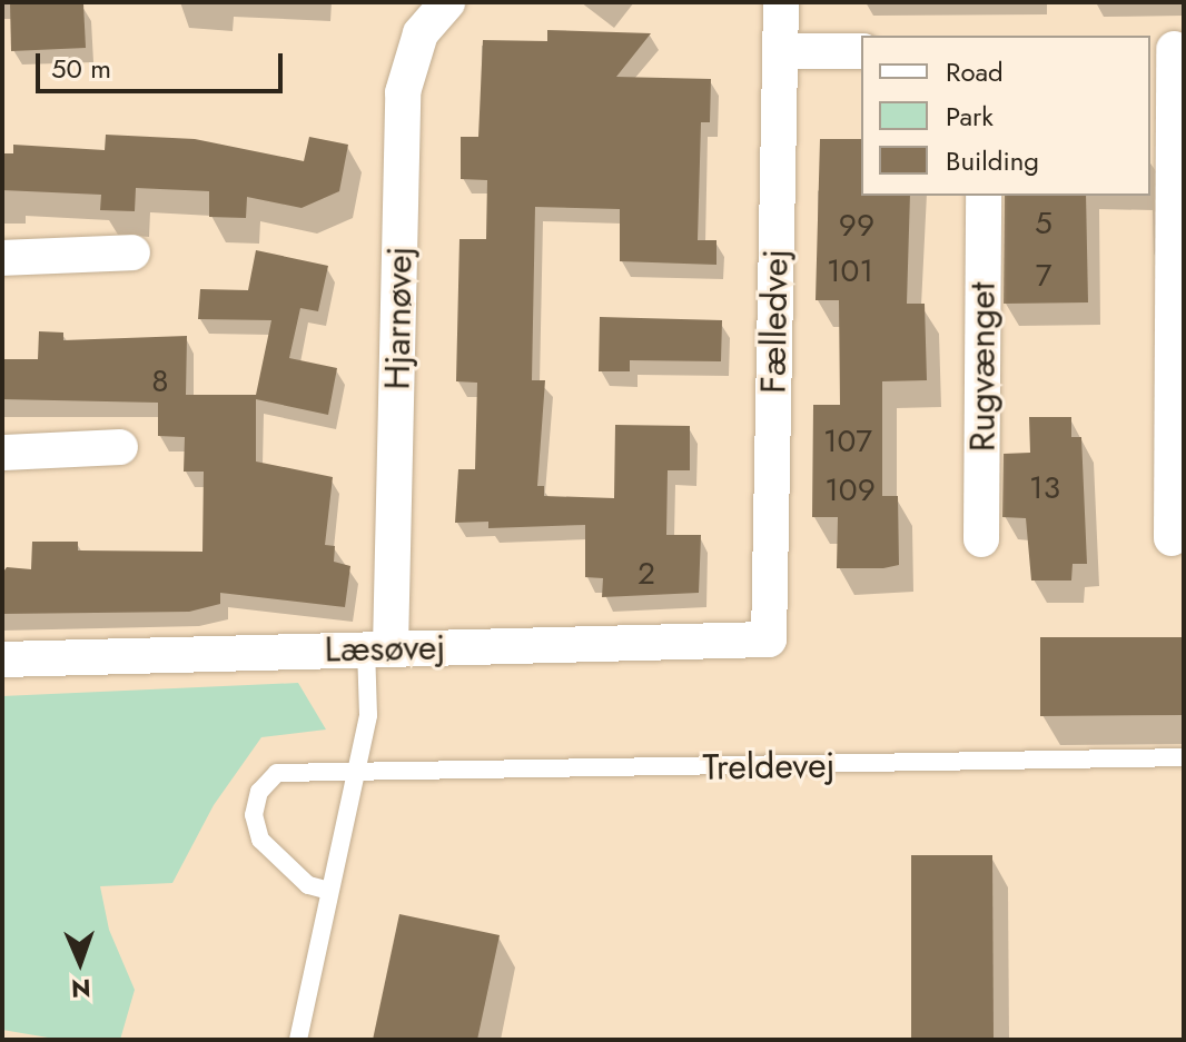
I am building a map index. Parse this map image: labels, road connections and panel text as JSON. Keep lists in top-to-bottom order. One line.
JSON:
{"streets":{"street":["Hjarnøvej","Fælledvej","Rugvænget","Læsøvej"],"lane":["Treldevej"]},"crossings":[["Hjarnøvej","Læsøvej"],["Fælledvej","Læsøvej"]],"house_numbers":["5","99","101","7","8","107","13","109","2"],"legend":["Road","Park","Building"],"scale_bar":"50 m","north":"bottom"}
